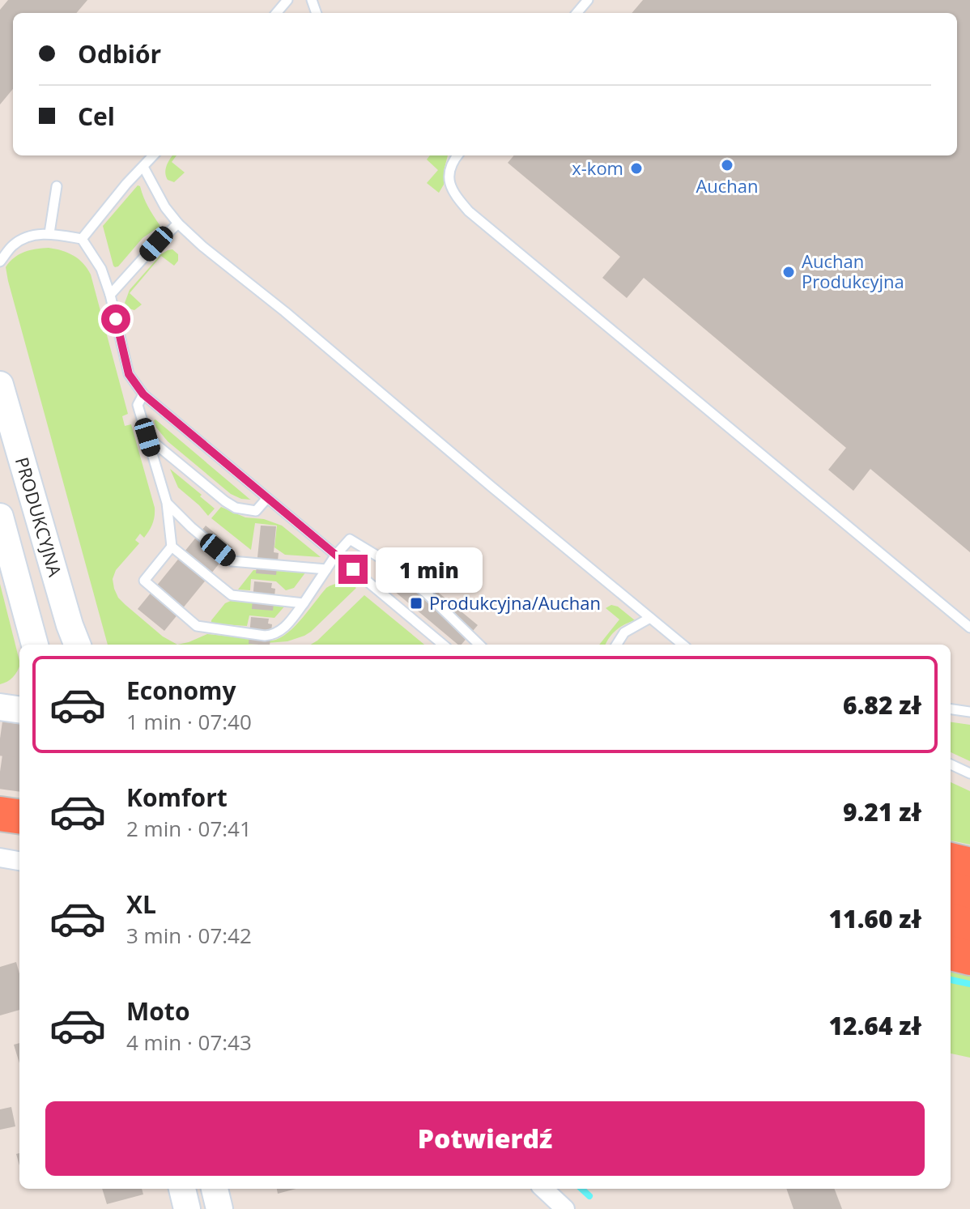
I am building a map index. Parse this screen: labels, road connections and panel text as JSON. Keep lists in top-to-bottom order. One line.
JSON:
{"streets":{"street":["PRODUKCYJNA"]},"places":{"other":["Auchan","x-kom","Auchan Produkcyjna"],"transit":["Produkcyjna/Auchan"]},"page":{"banner":["Odbiór","Cel"],"bubble":"1 min","list":[{"name":"Economy","note":"1 min · 07:40","value":"6.82 zł"},{"name":"Komfort","note":"2 min · 07:41","value":"9.21 zł"},{"name":"XL","note":"3 min · 07:42","value":"11.60 zł"},{"name":"Moto","note":"4 min · 07:43","value":"12.64 zł"}],"buttons":"Potwierdź"}}
